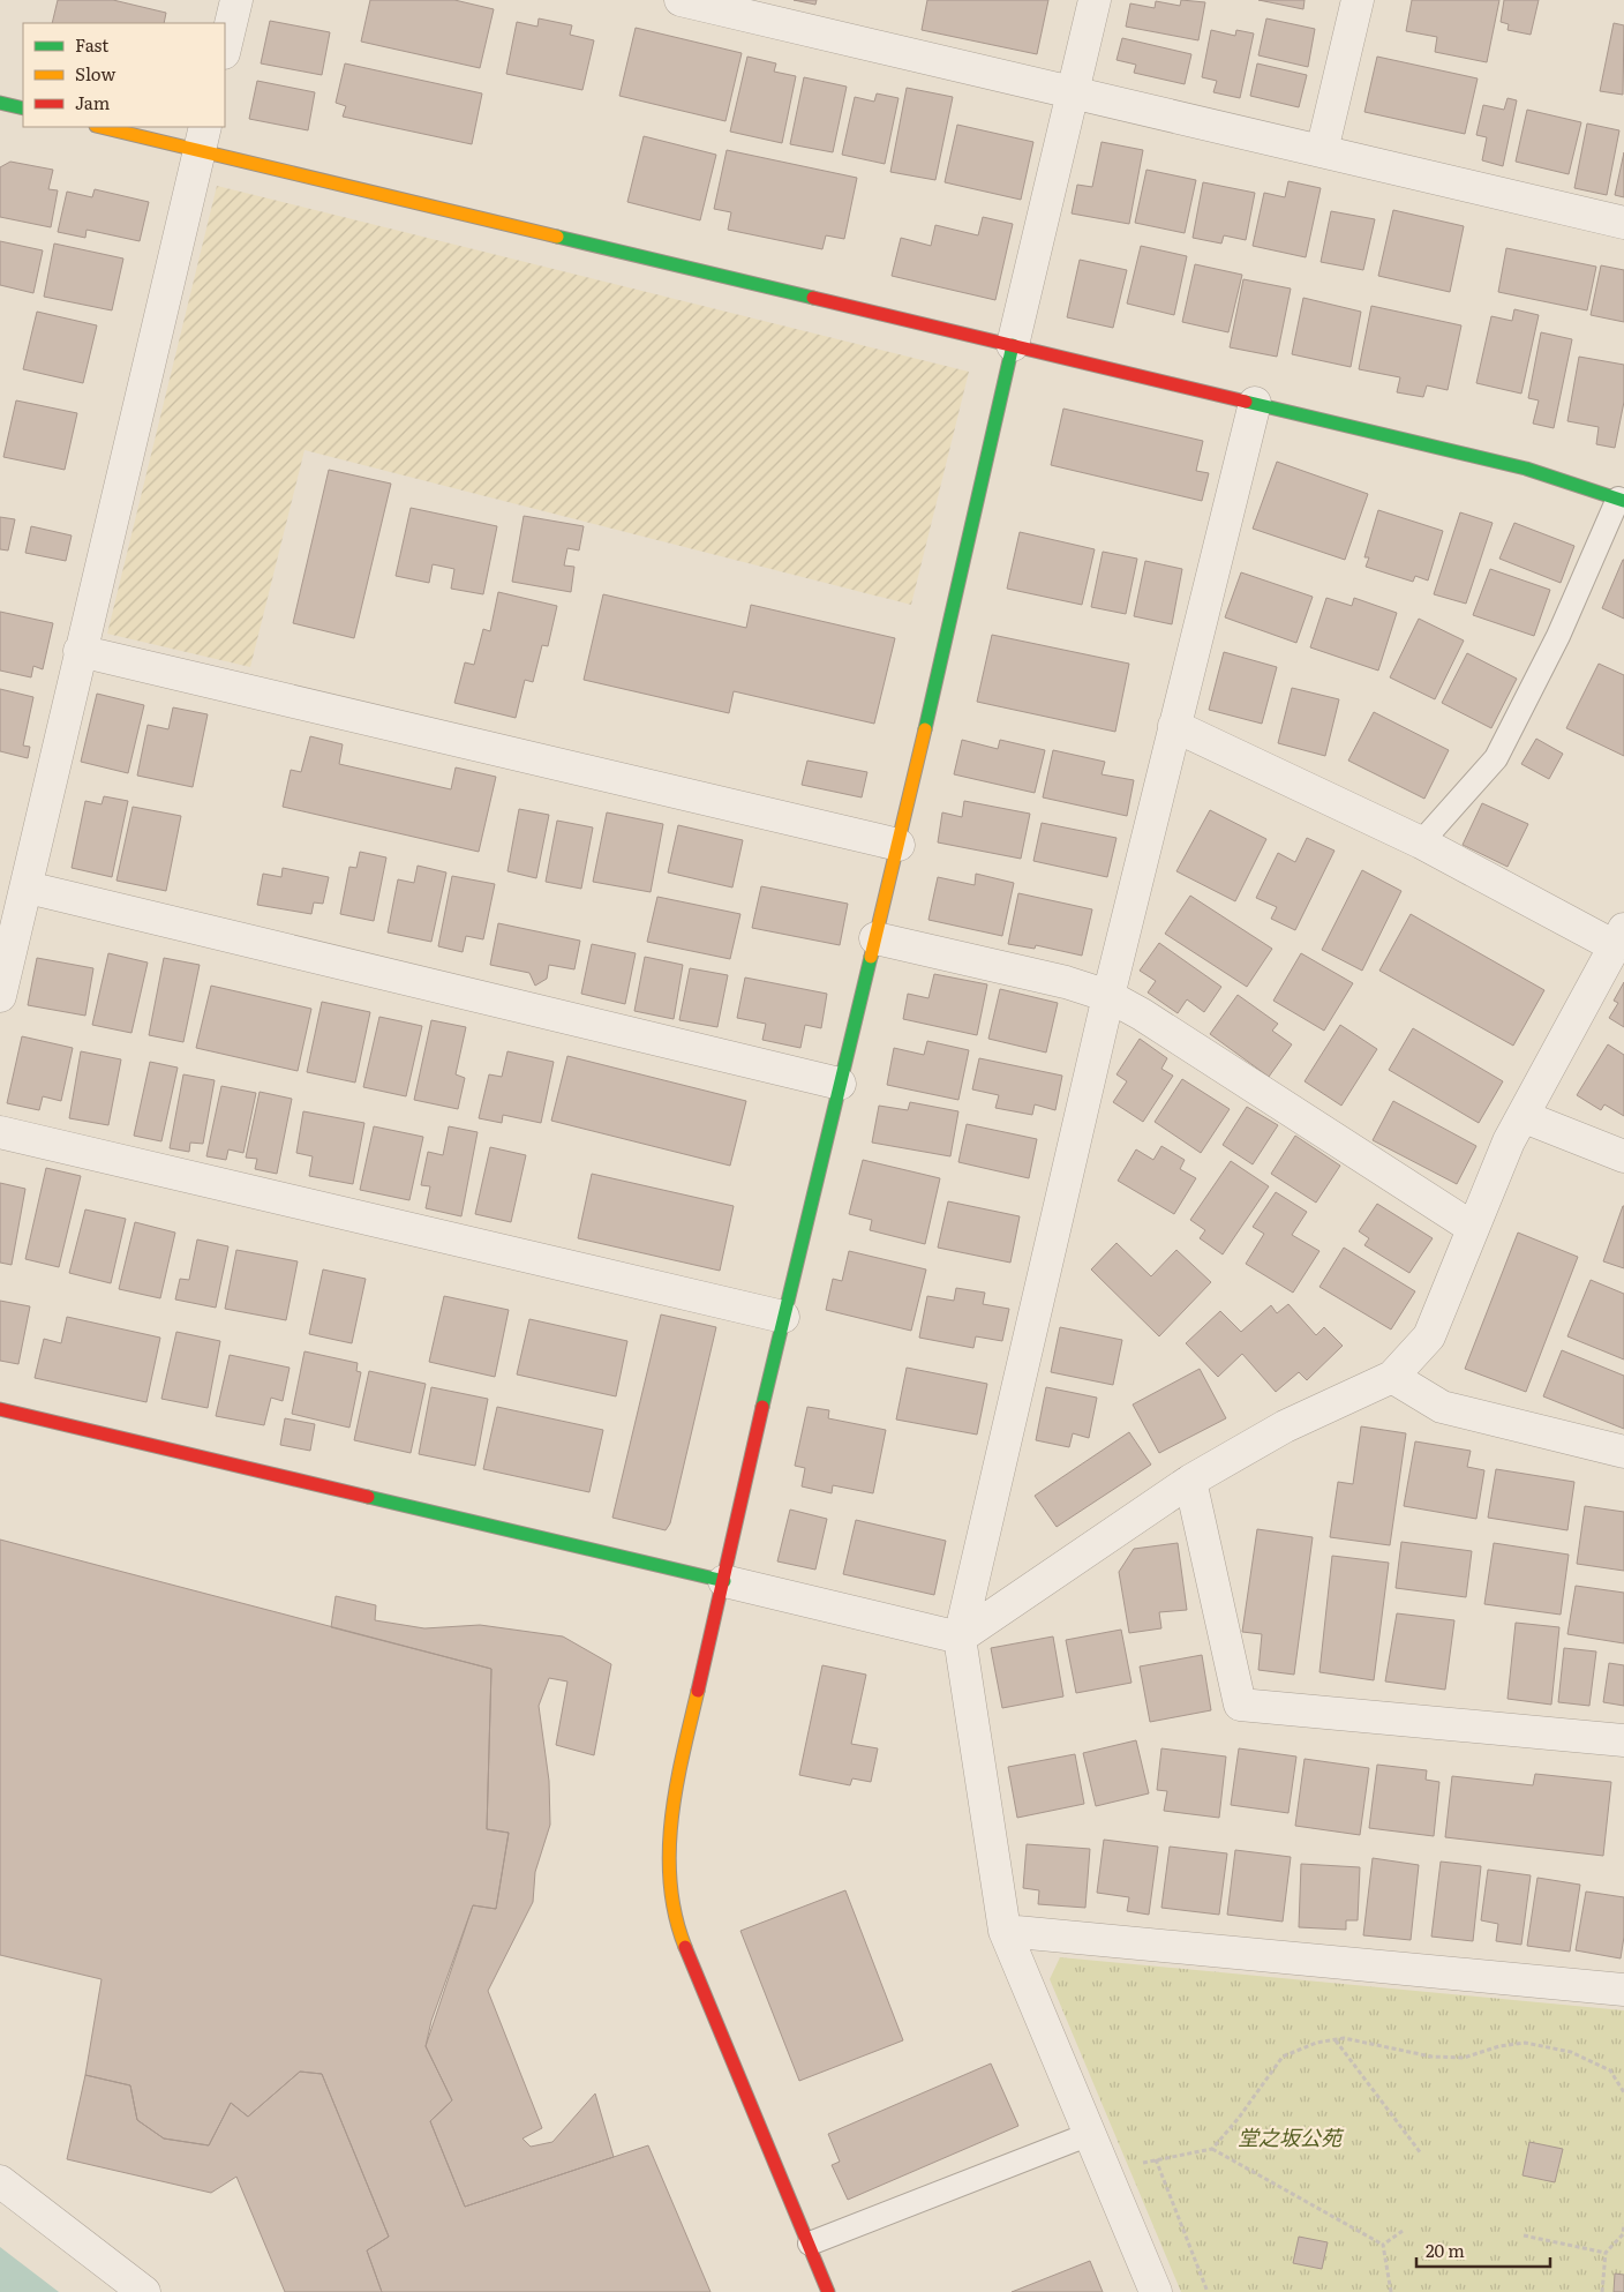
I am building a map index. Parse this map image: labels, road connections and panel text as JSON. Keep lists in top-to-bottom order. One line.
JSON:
{"parks":["堂之坂公苑"],"legend":["Fast","Slow","Jam"],"scale_bar":"20 m"}
